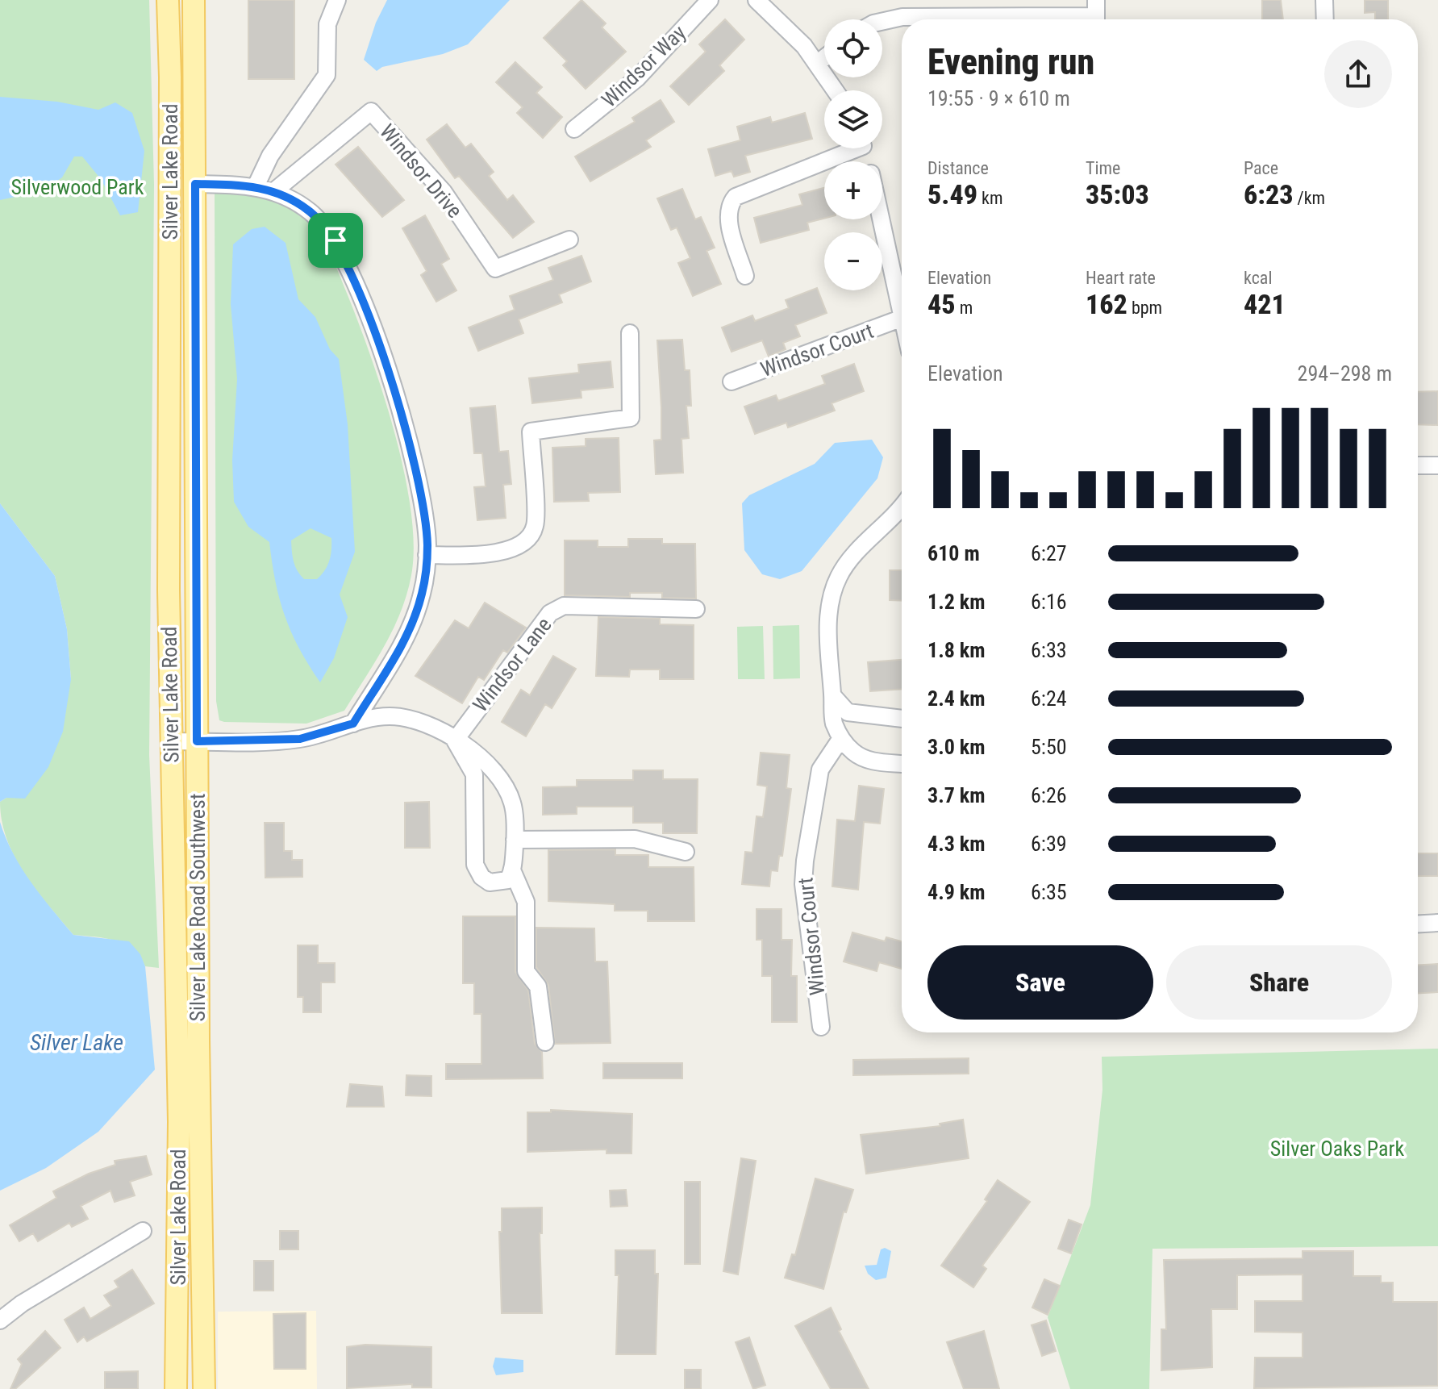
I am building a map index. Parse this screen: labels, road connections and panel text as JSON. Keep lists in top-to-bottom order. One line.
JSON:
{"streets":{"main road":["Silver Lake Road","Silver Lake Road Southwest"],"street":["Windsor Way","Windsor Drive","Windsor Court","Windsor Lane"]},"water":["Silver Lake"],"parks":["Silverwood Park","Silver Oaks Park"],"page":{"map_buttons":["+","−"],"heading":["Evening run","19:55 · 9 × 610 m"],"stats":[["Distance","5.49 km"],["Time","35:03"],["Pace","6:23 /km"],["Elevation","45 m"],["Heart rate","162 bpm"],["kcal","421"]],"chart":["Elevation","294–298 m"],"list":[{"name":"610 m","note":"6:27"},{"name":"1.2 km","note":"6:16"},{"name":"1.8 km","note":"6:33"},{"name":"2.4 km","note":"6:24"},{"name":"3.0 km","note":"5:50"},{"name":"3.7 km","note":"6:26"},{"name":"4.3 km","note":"6:39"},{"name":"4.9 km","note":"6:35"}],"buttons":["Save","Share"]}}
